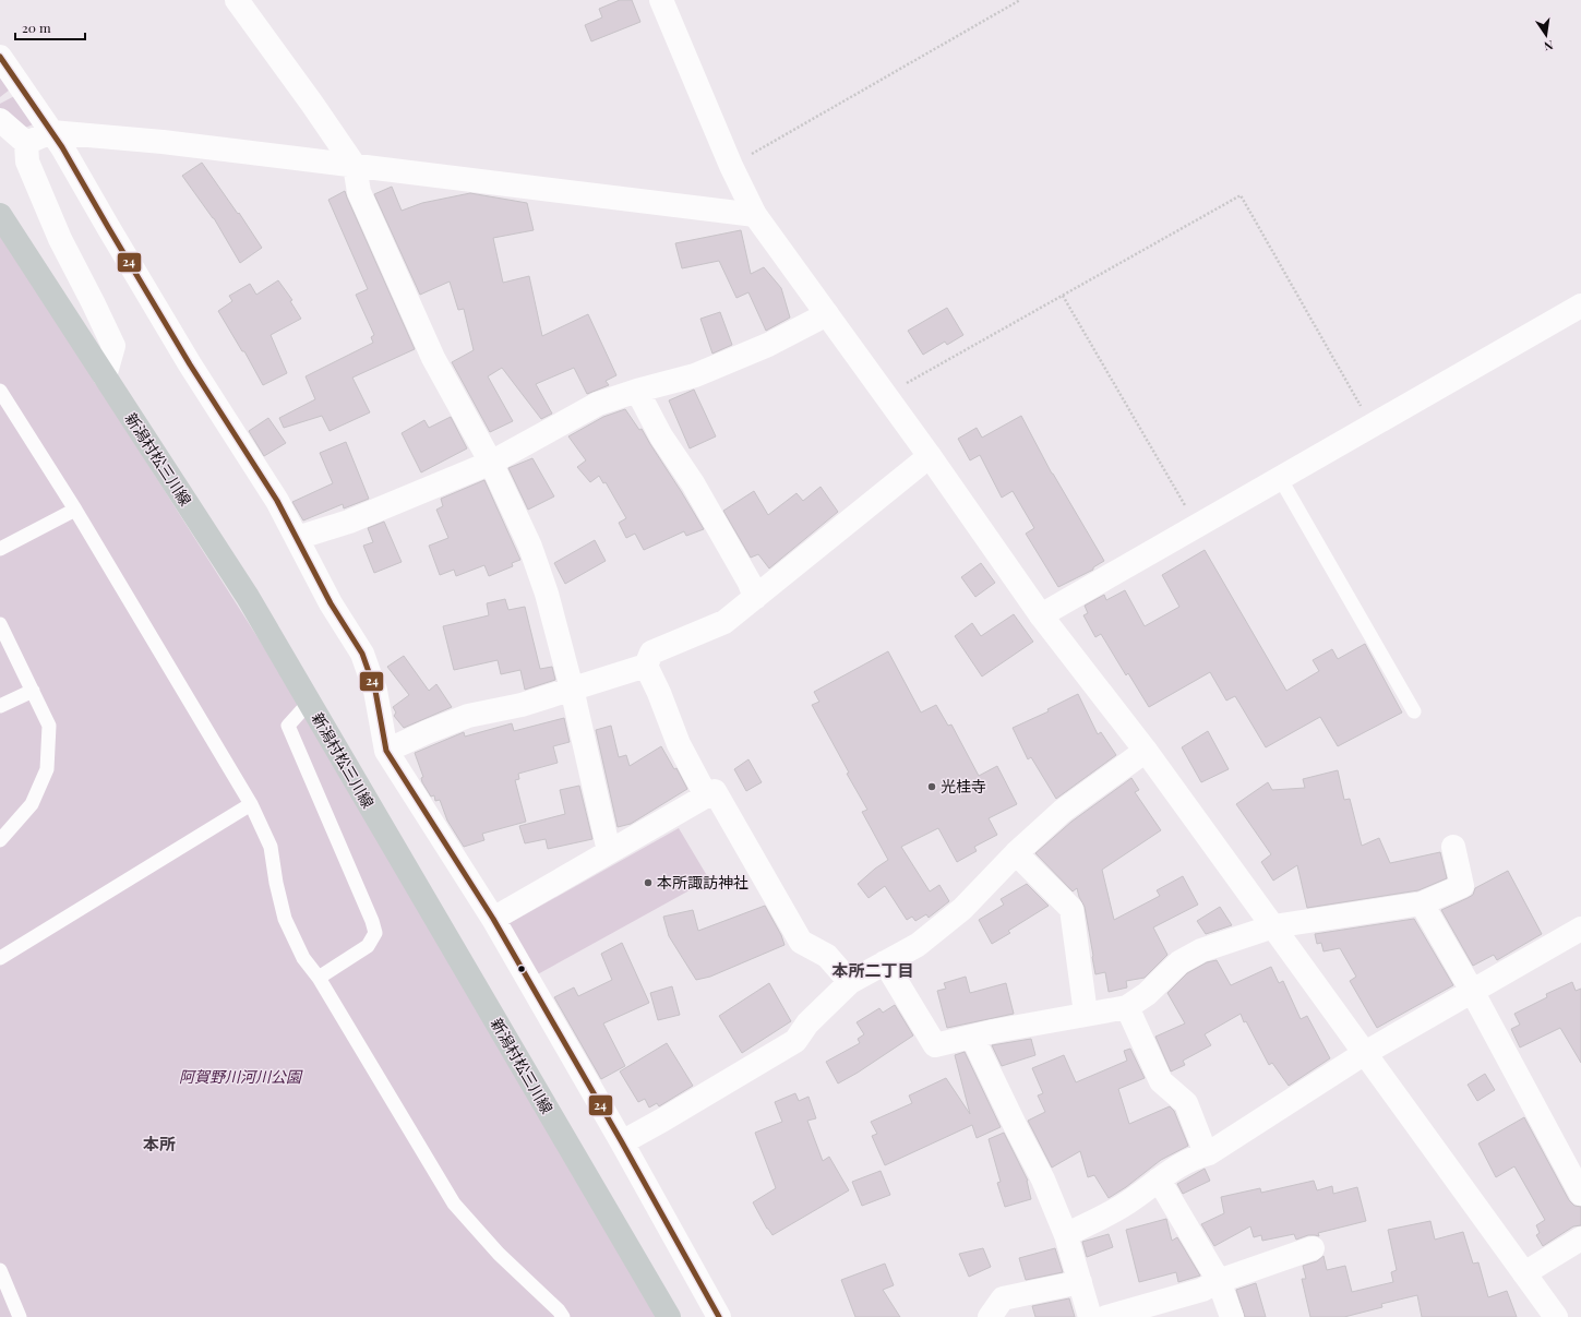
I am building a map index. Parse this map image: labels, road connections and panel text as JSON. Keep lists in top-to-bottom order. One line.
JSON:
{"streets":{"main road":["新潟村松三川線"]},"districts":["本所二丁目","本所"],"parks":["阿賀野川河川公園"],"places":["光桂寺","本所諏訪神社"],"lines":["transit line 24"],"scale_bar":"20 m","north":"bottom"}
